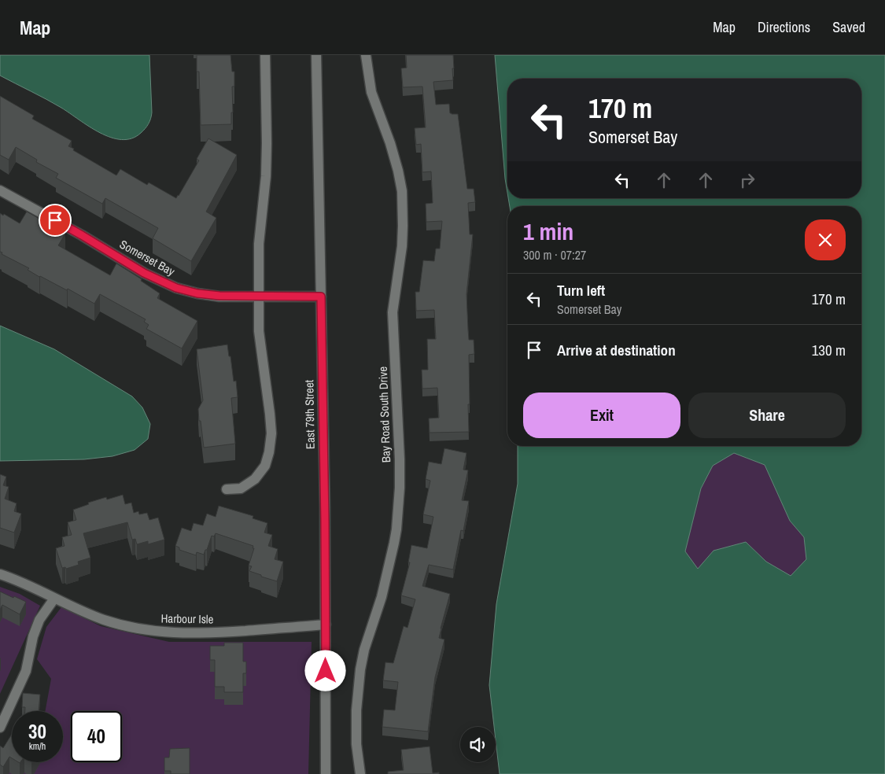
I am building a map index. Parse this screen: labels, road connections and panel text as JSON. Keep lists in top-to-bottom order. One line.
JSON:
{"streets":{"street":["Somerset Bay","East 79th Street","Bay Road South Drive","Harbour Isle"]},"crossings":[["Somerset Bay","East 79th Street"],["East 79th Street","Harbour Isle"]],"page":{"header":"Map","nav":["Map","Directions","Saved"],"turn":["170 m","Somerset Bay"],"heading":["1 min","300 m · 07:27"],"list":[{"name":"Turn left","note":"Somerset Bay","value":"170 m"},{"name":"Arrive at destination","value":"130 m"}],"buttons":["Exit","Share"],"speed":"30 km/h","limit":"40"}}
